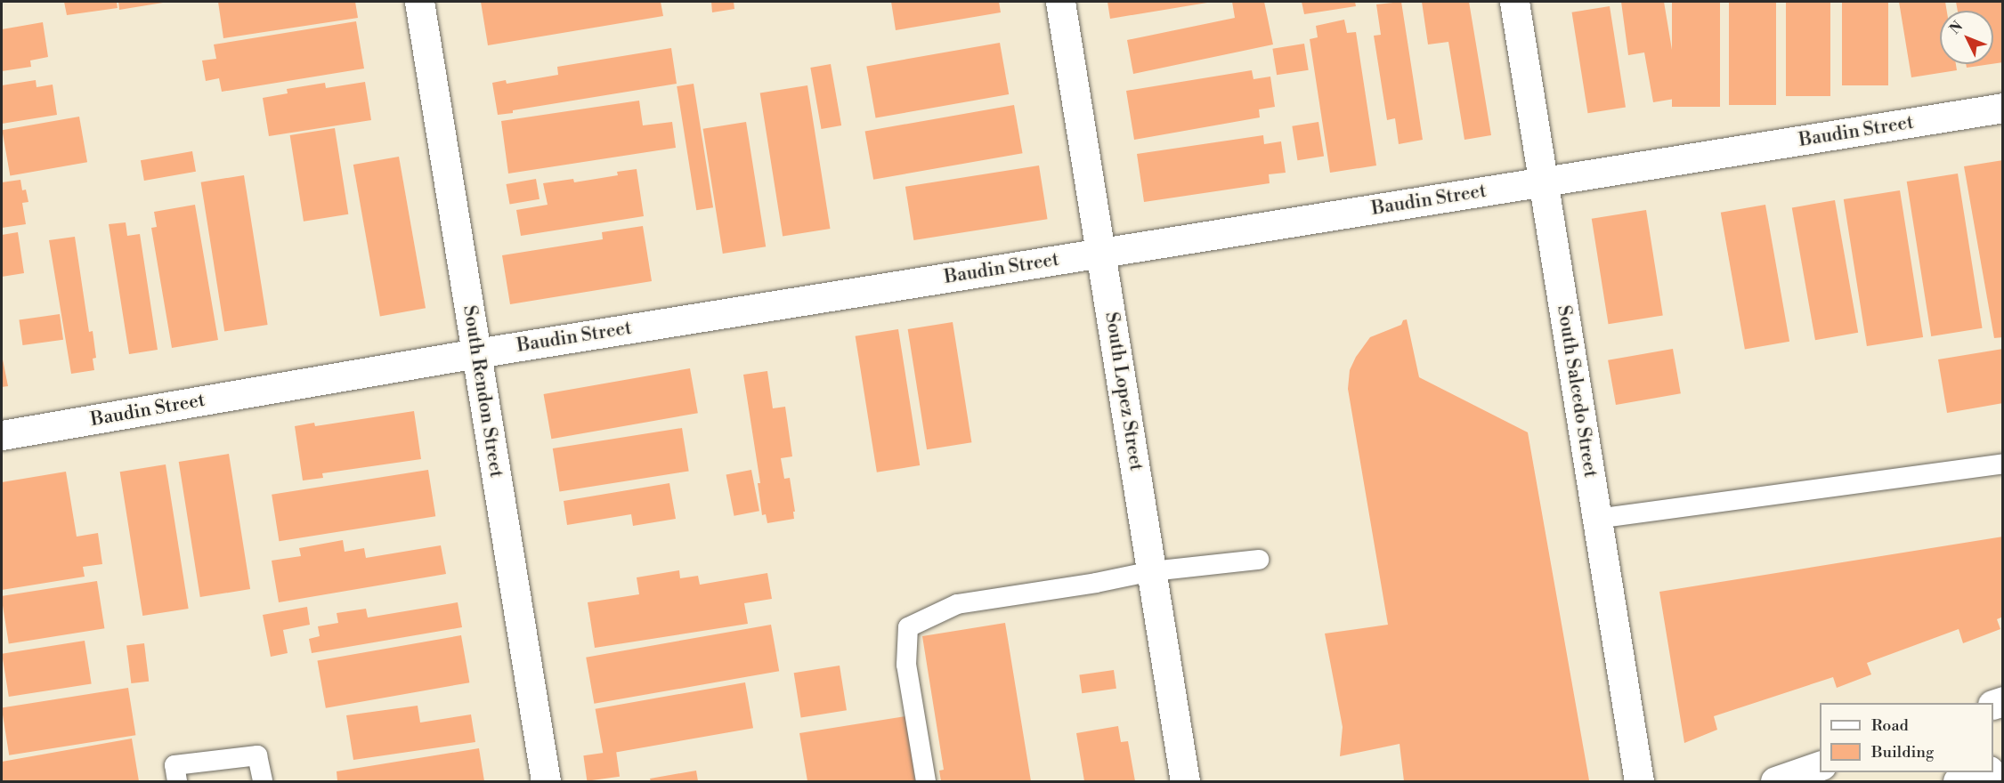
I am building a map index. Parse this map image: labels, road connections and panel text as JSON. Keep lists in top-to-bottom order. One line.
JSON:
{"streets":{"street":["Baudin Street","South Rendon Street","South Lopez Street","South Salcedo Street"]},"crossings":[["Baudin Street","South Rendon Street"],["Baudin Street","South Lopez Street"],["Baudin Street","South Salcedo Street"]],"legend":["Road","Building"],"north":"top left"}
